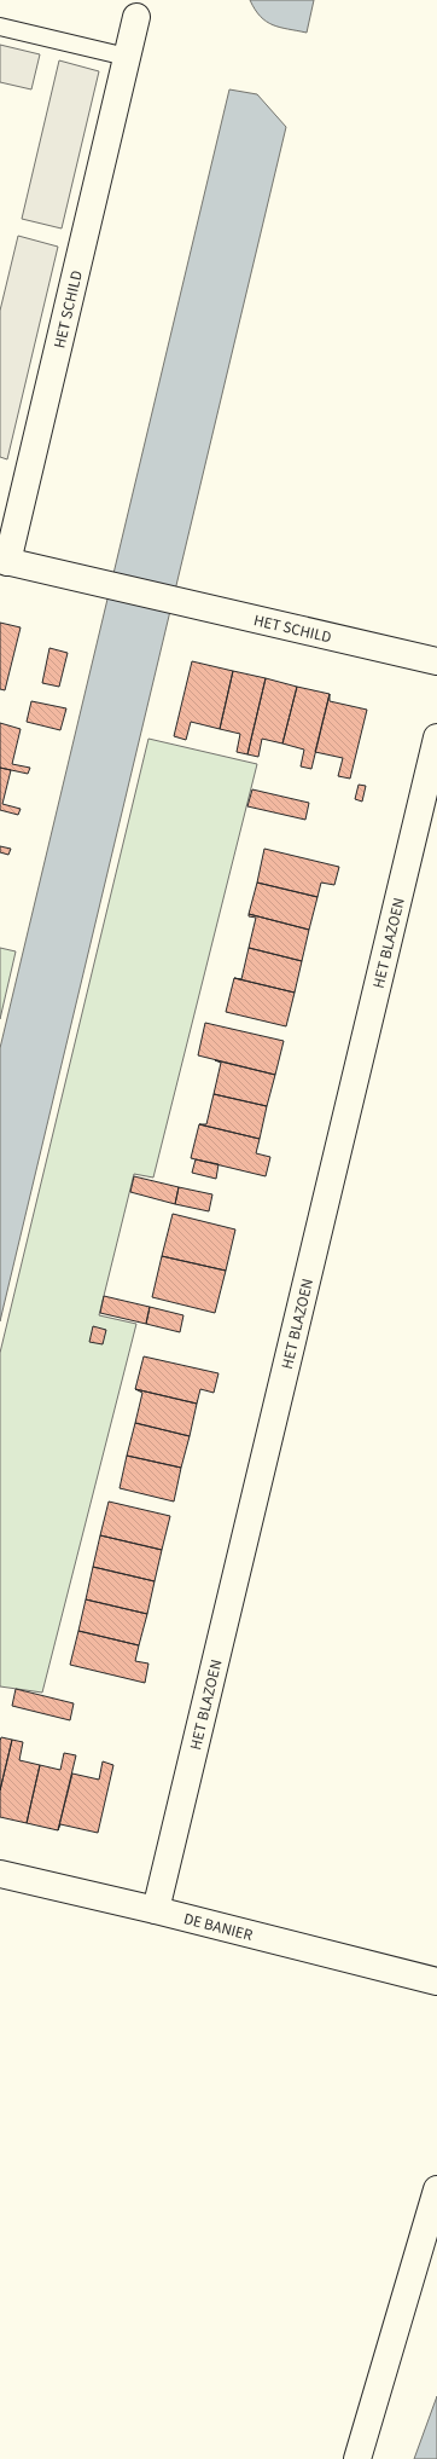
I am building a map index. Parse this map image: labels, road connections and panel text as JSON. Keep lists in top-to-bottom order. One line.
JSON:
{"streets":{"street":["HET SCHILD","HET BLAZOEN","DE BANIER"]},"crossings":[["HET BLAZOEN","DE BANIER"]]}
